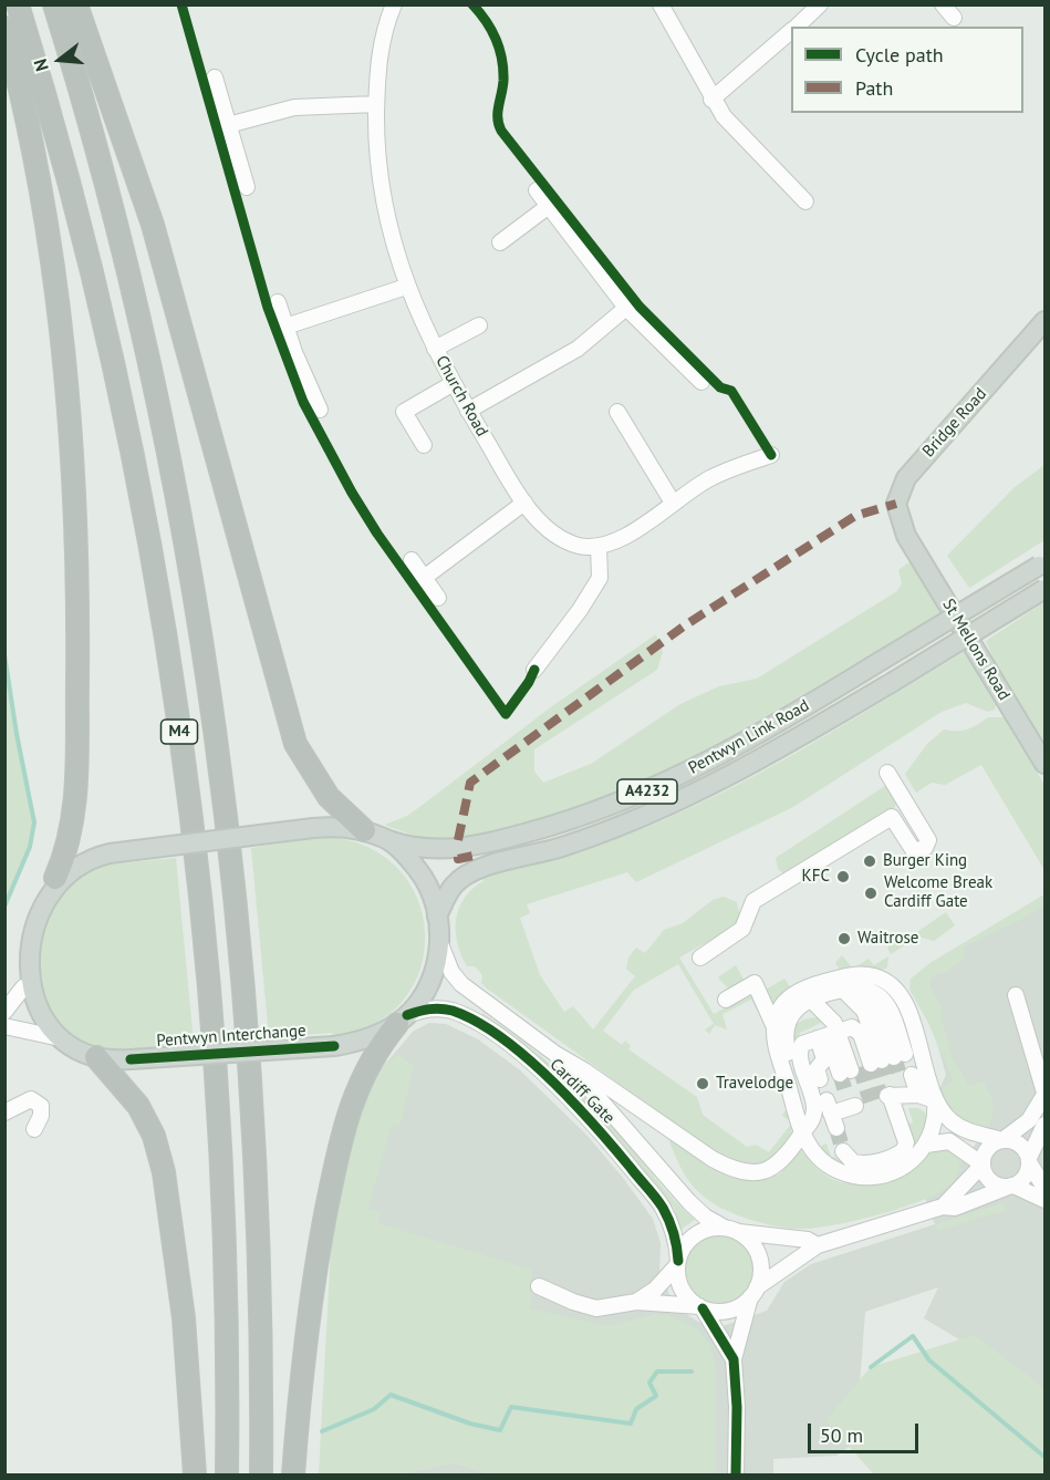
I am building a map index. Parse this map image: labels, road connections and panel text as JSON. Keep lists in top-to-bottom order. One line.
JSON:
{"streets":{"highway":["M4"],"main road":["Bridge Road","St Mellons Road","Pentwyn Link Road","A4232","Pentwyn Interchange"],"street":["Church Road","Cardiff Gate"]},"crossings":[["Bridge Road","St Mellons Road"],["Pentwyn Link Road","Pentwyn Interchange"],["Pentwyn Interchange","Cardiff Gate"]],"places":["Burger King","KFC","Welcome Break Cardiff Gate","Waitrose","Travelodge"],"legend":["Cycle path","Path"],"scale_bar":"50 m","north":"left"}
